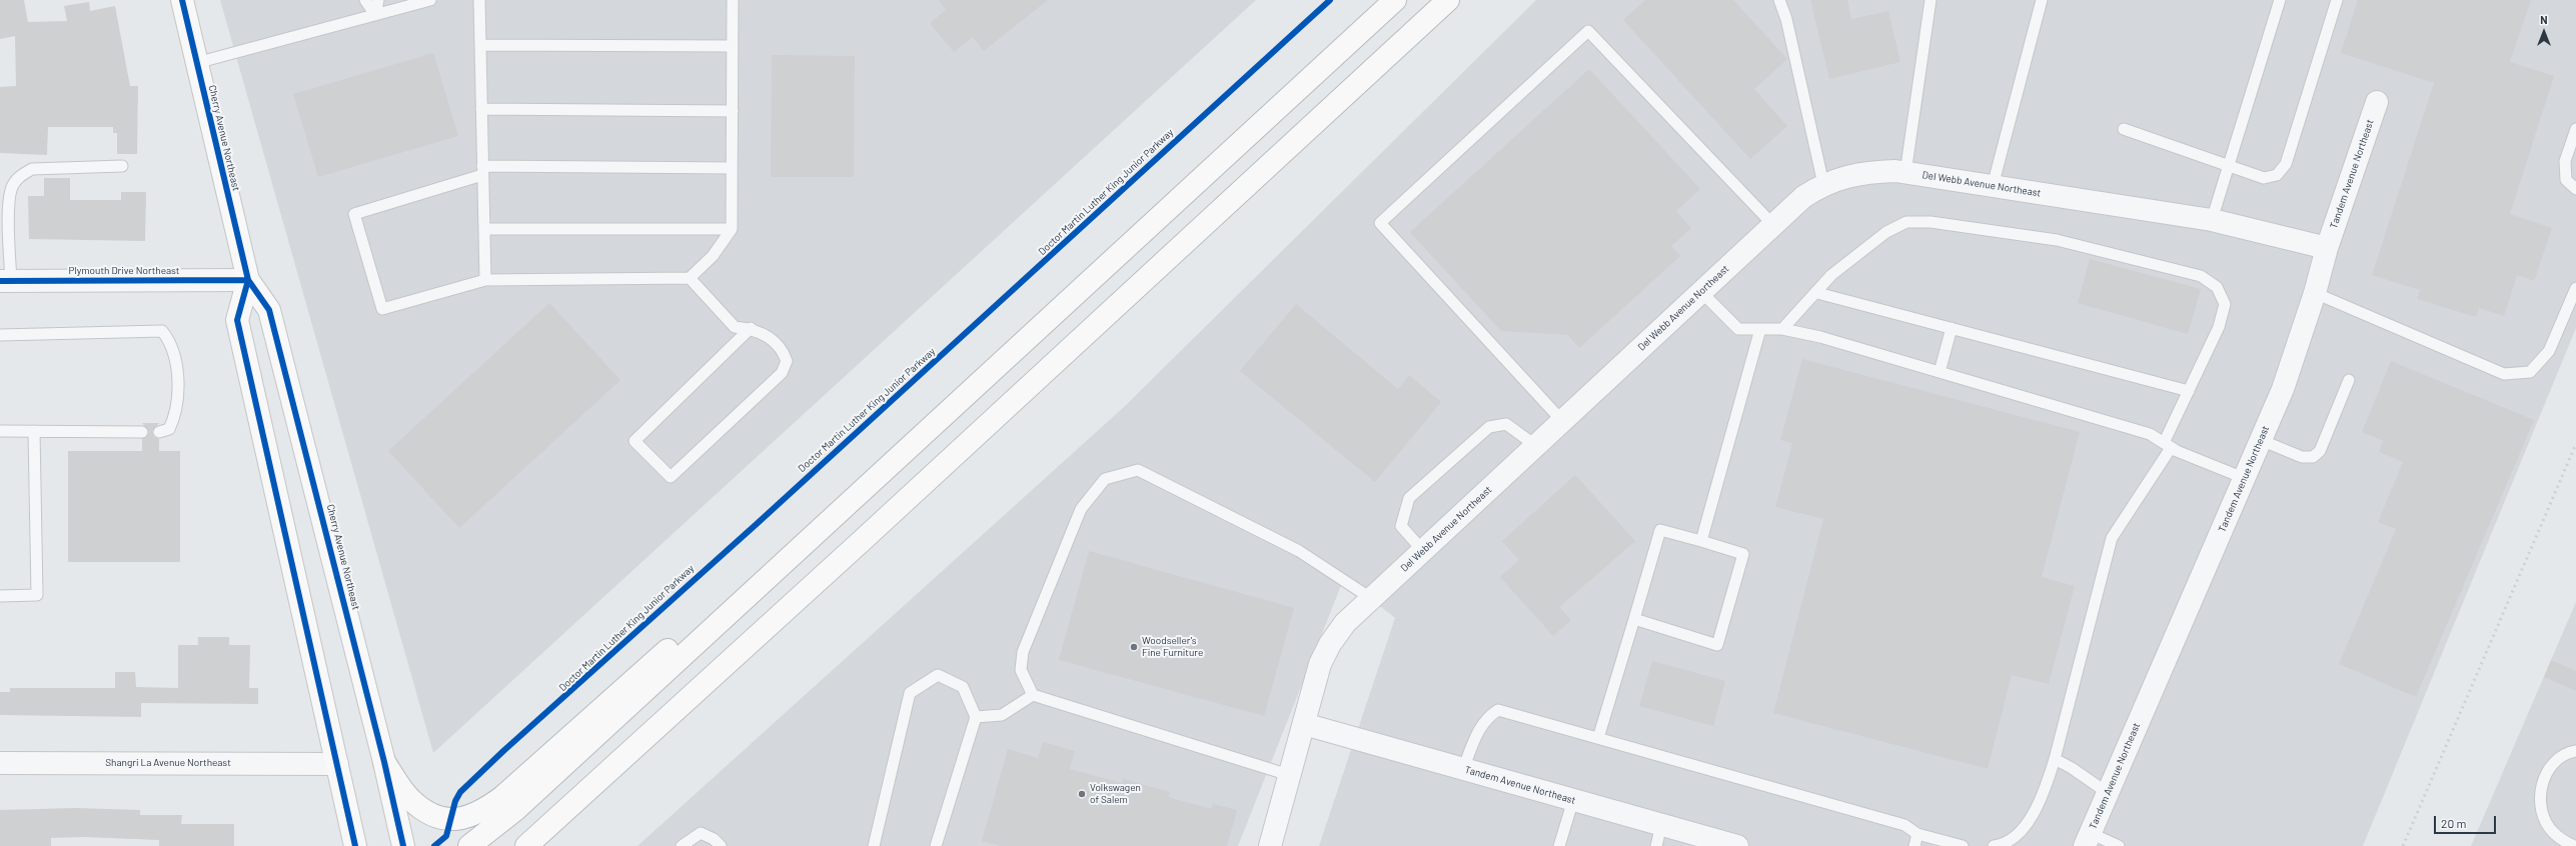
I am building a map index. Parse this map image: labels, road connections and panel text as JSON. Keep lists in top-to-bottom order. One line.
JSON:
{"streets":{"main road":["Cherry Avenue Northeast"],"street":["Tandem Avenue Northeast","Del Webb Avenue Northeast","Plymouth Drive Northeast","Shangri La Avenue Northeast"],"cycle path":["Doctor Martin Luther King Junior Parkway"]},"crossings":[["Cherry Avenue Northeast","Plymouth Drive Northeast"],["Cherry Avenue Northeast","Shangri La Avenue Northeast"],["Tandem Avenue Northeast","Del Webb Avenue Northeast"]],"places":["Woodseller's Fine Furniture","Volkswagen of Salem"],"scale_bar":"20 m","north":"top"}
